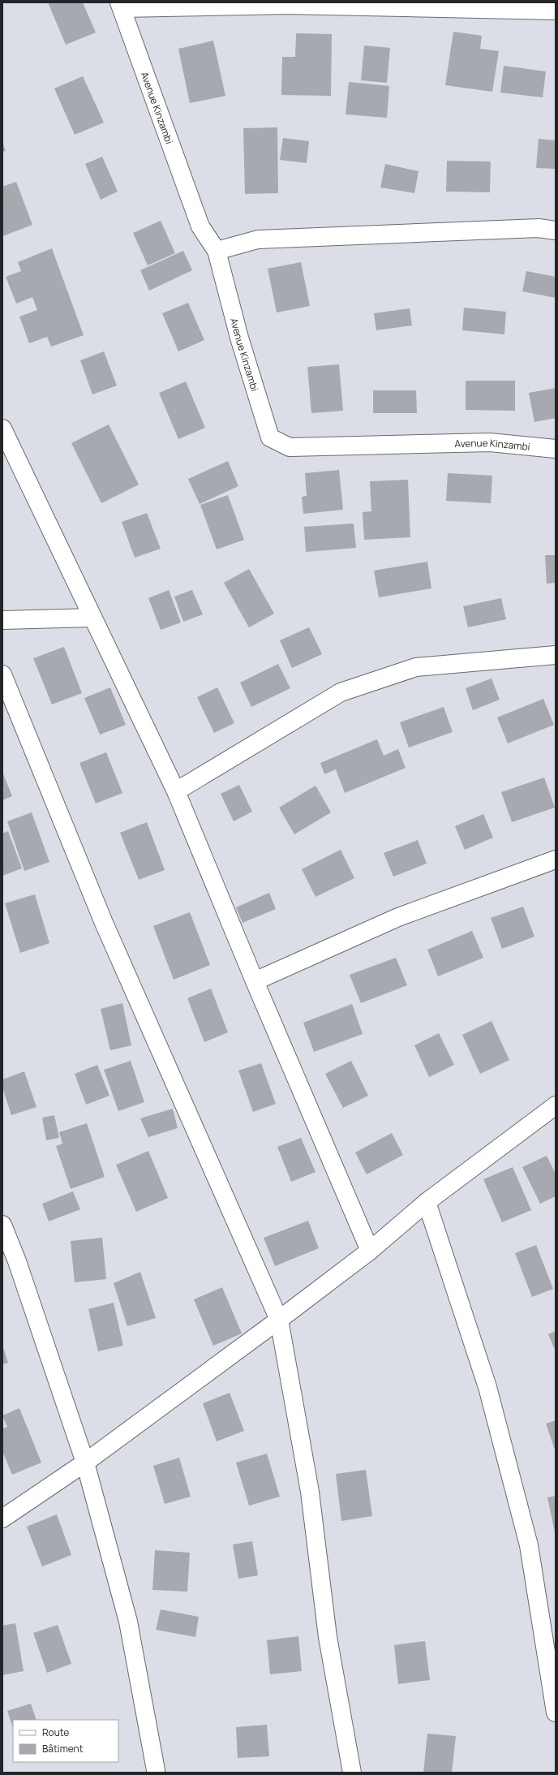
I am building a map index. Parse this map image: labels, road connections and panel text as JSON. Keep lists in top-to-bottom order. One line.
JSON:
{"streets":{"street":["Avenue Kinzambi"]},"legend":["Route","Bâtiment"]}
